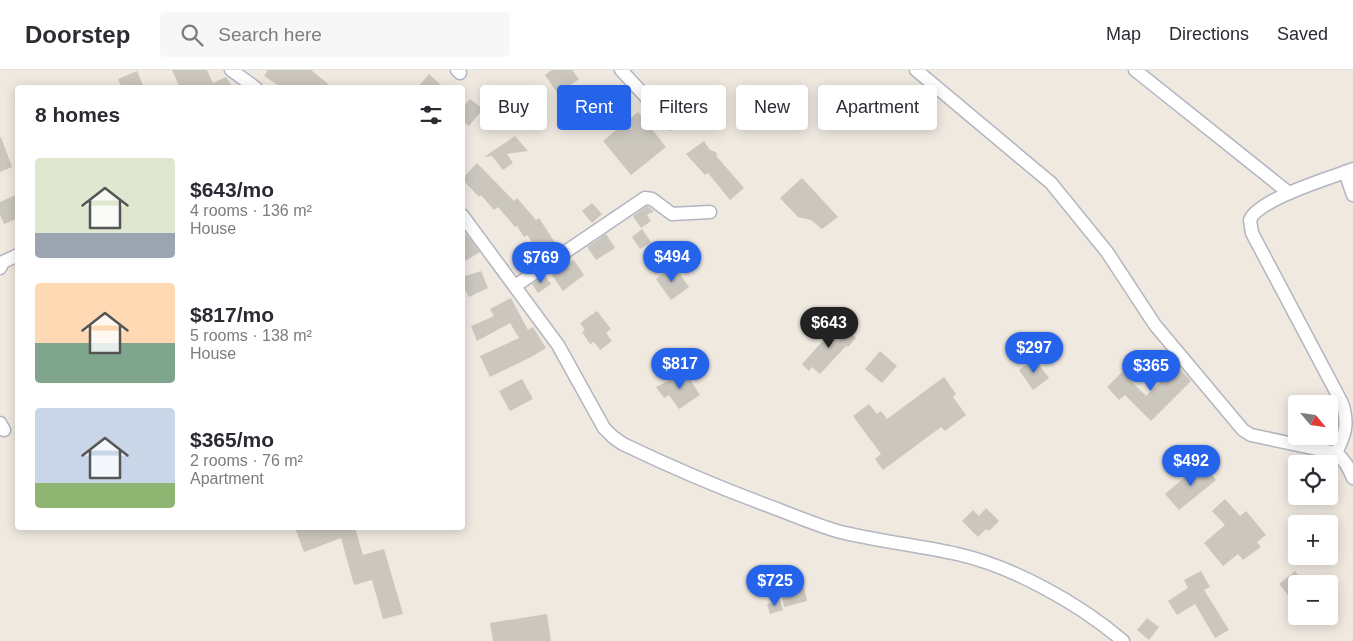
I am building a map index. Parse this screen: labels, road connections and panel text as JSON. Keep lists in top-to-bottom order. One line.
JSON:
{"north":"bottom right","page":{"header":"Doorstep","search":"Search here","nav":["Map","Directions","Saved"],"chip":["Buy","Rent","Filters","New","Apartment"],"heading":"8 homes","list":[{"name":"$643/mo","note":"4 rooms · 136 m² · House"},{"name":"$817/mo","note":"5 rooms · 138 m² · House"},{"name":"$365/mo","note":"2 rooms · 76 m² · Apartment"}],"price":["$494","$769","$643","$297","$817","$365","$492","$725"],"map_buttons":["+","−"]}}
